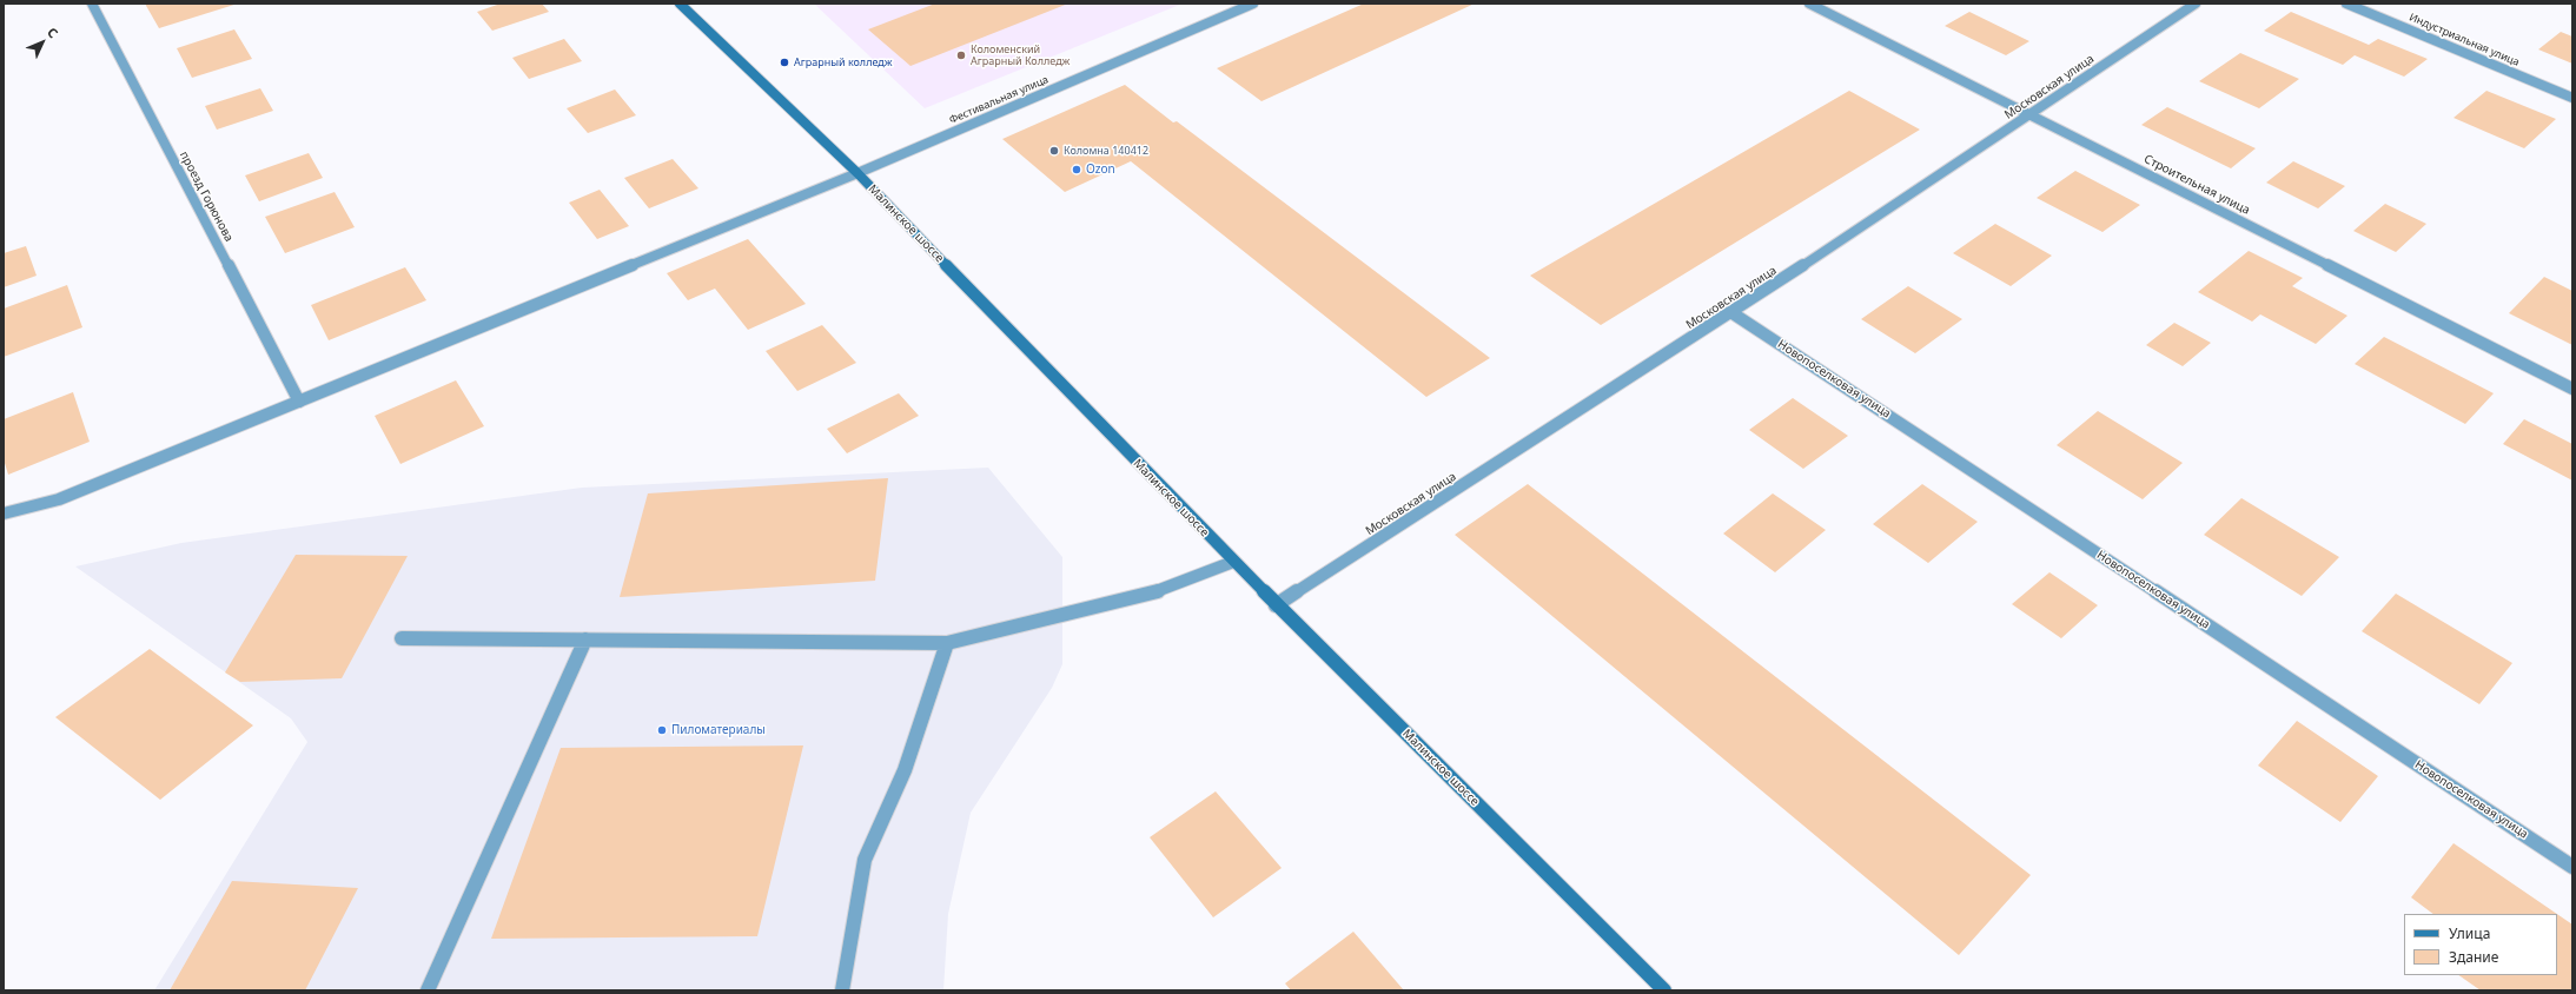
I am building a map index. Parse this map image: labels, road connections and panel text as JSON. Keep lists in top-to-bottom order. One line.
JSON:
{"streets":{"main road":["Малинское шоссе"],"street":["Индустриальная улица","Московская улица","Фестивальная улица","Строительная улица","проезд Горюнова","Новопоселковая улица"]},"crossings":[["Московская улица","Строительная улица"],["Московская улица","Малинское шоссе"],["Московская улица","Новопоселковая улица"],["Фестивальная улица","проезд Горюнова"],["Фестивальная улица","Малинское шоссе"]],"places":["Коломенский Аграрный Колледж","Аграрный колледж","Коломна 140412","Ozon","Пиломатериалы"],"legend":["Улица","Здание"],"north":"top right"}
